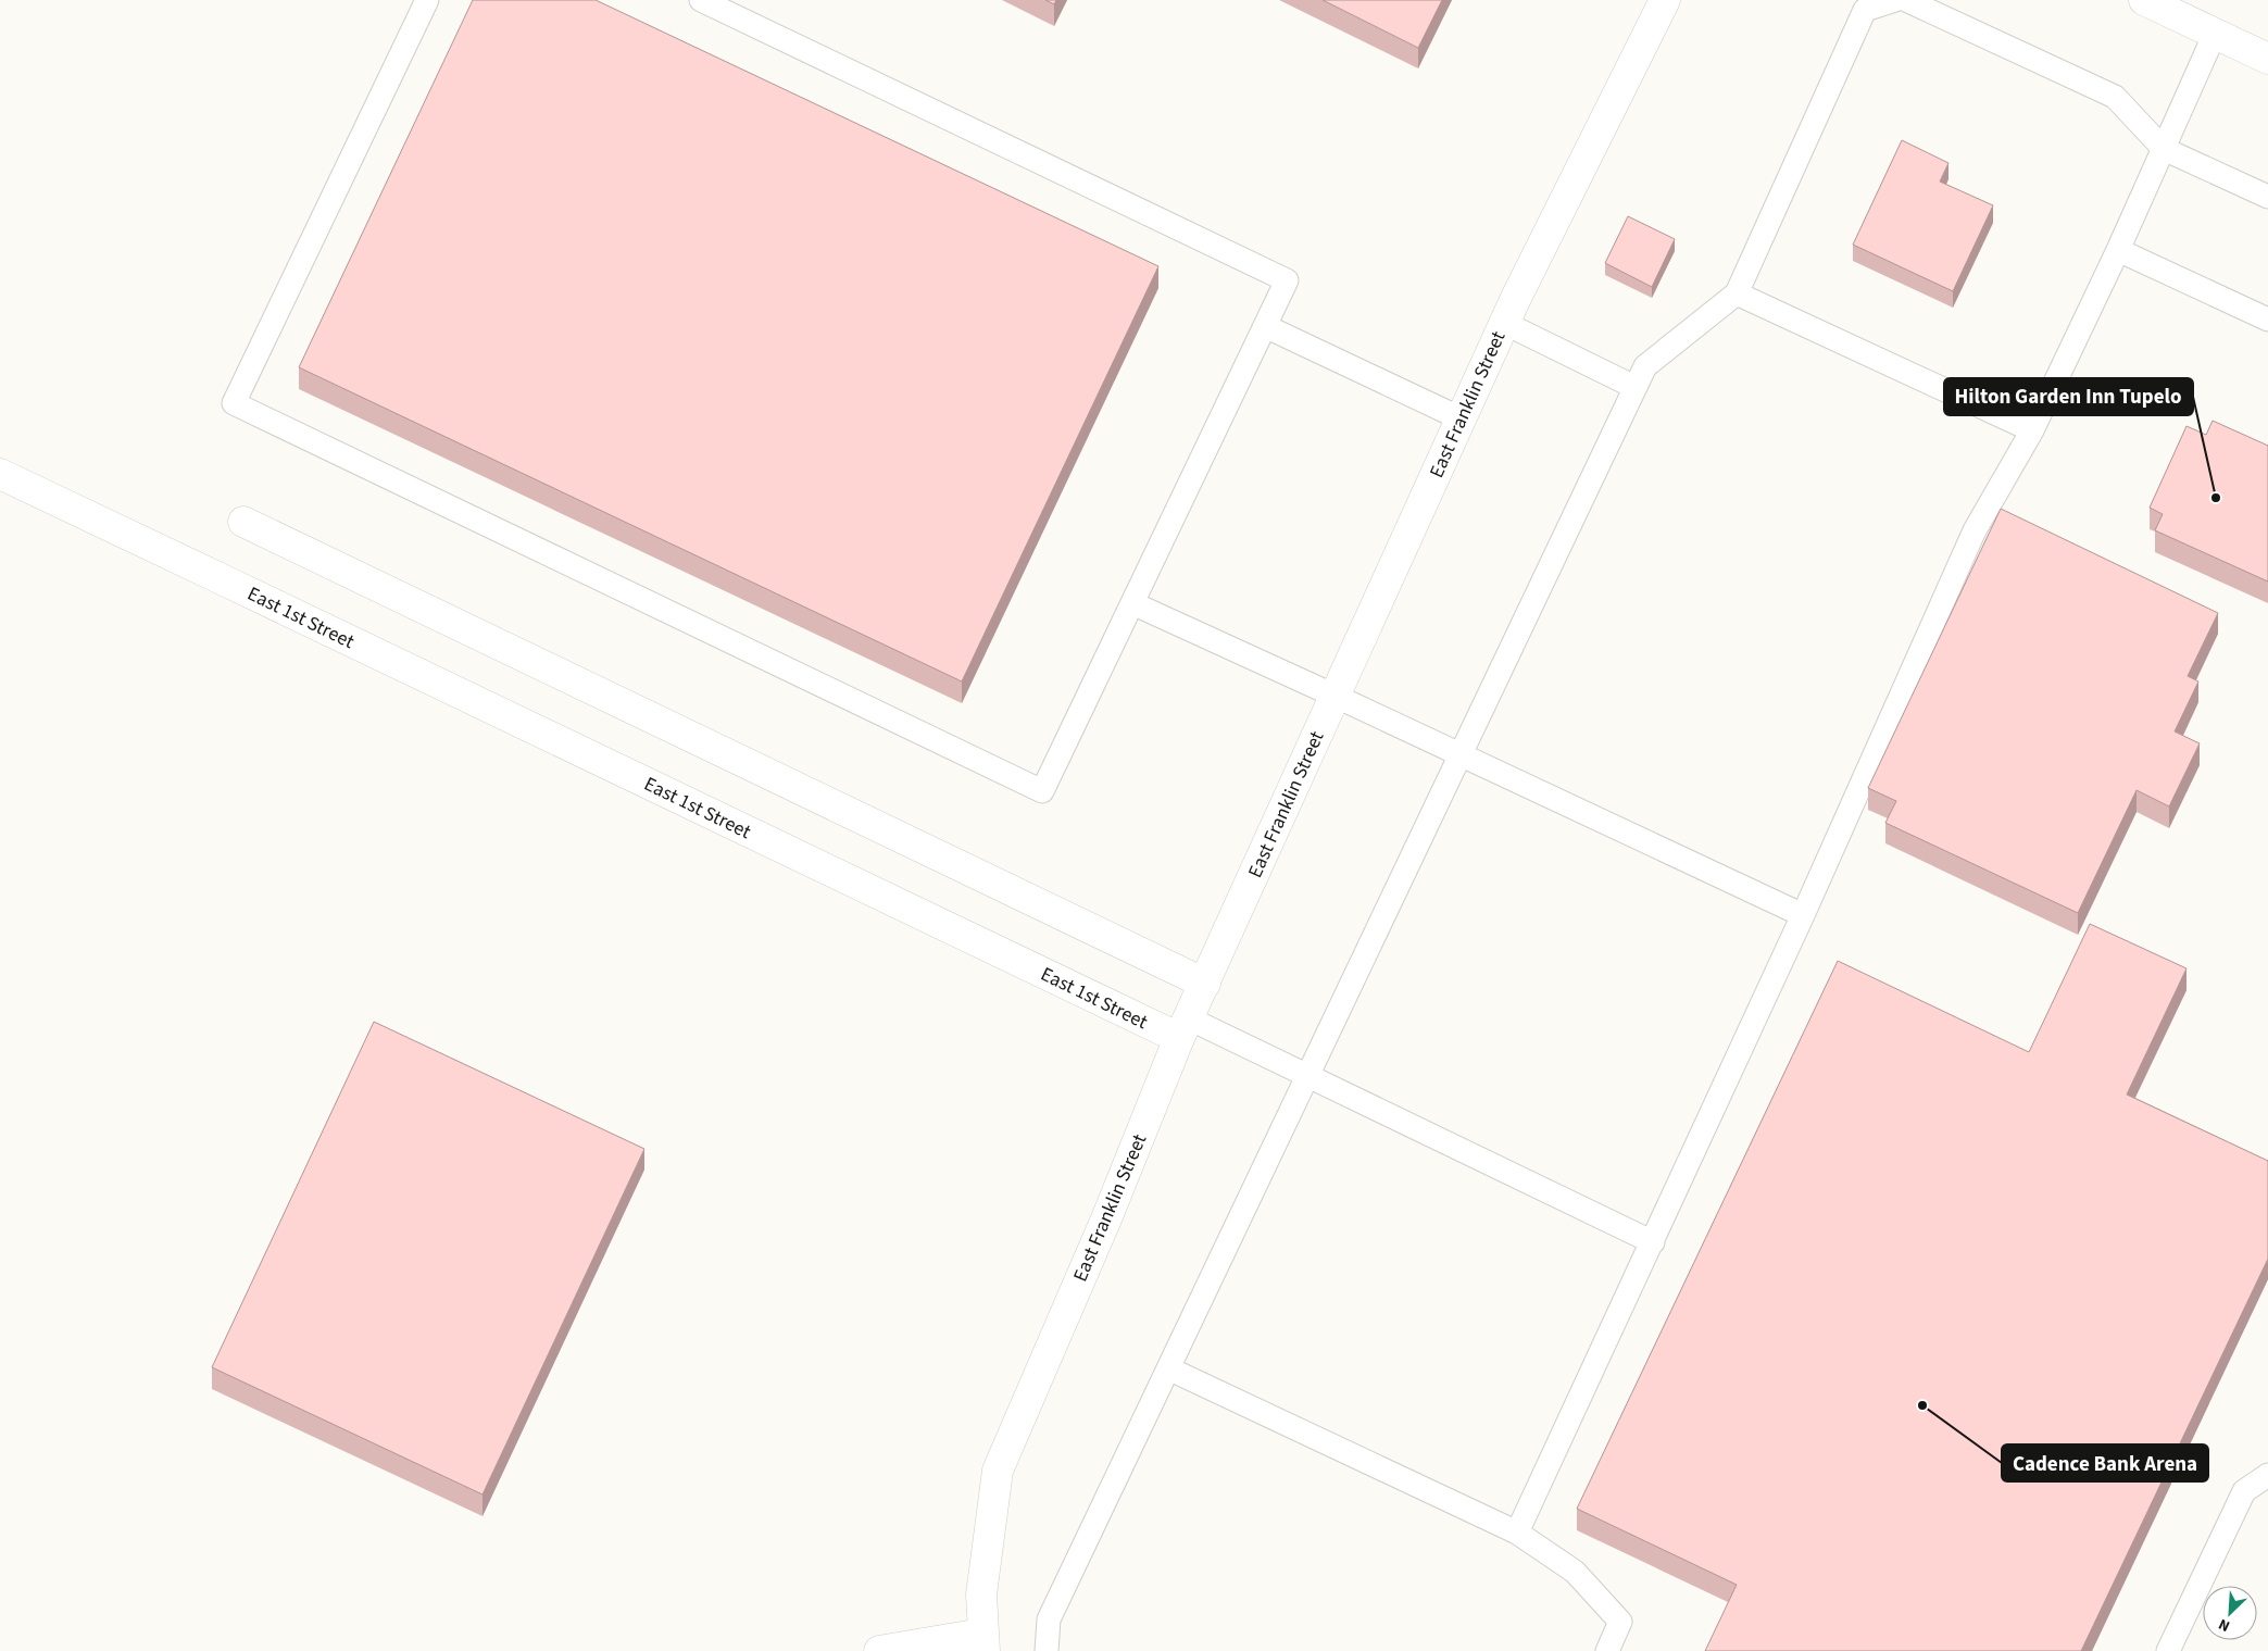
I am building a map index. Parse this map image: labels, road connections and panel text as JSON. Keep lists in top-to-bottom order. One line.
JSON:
{"streets":{"main road":["East Franklin Street","East 1st Street"]},"crossings":[["East Franklin Street","East 1st Street"]],"places":["Hilton Garden Inn Tupelo","Cadence Bank Arena"],"north":"bottom left"}
